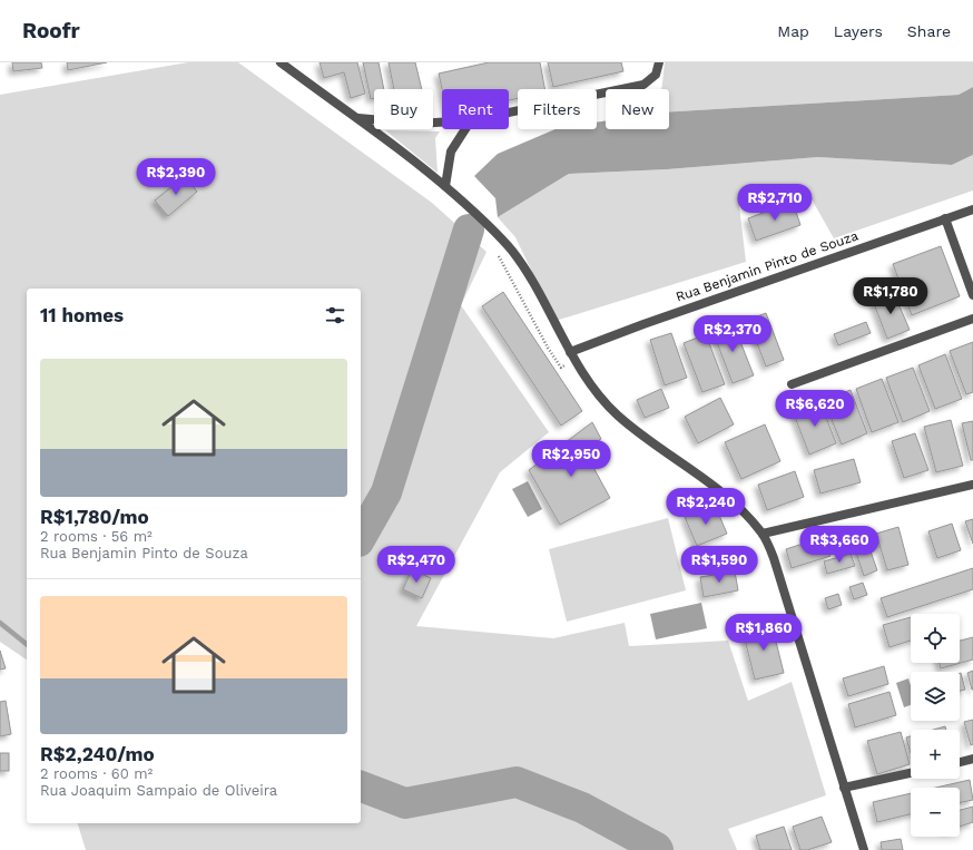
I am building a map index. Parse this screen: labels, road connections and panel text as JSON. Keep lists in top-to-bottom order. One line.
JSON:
{"streets":{"street":["Rua Benjamin Pinto de Souza"]},"page":{"header":"Roofr","nav":["Map","Layers","Share"],"chip":["Buy","Rent","Filters","New"],"price":["R$2,390","R$2,710","R$1,780","R$2,370","R$6,620","R$2,950","R$2,240","R$3,660","R$2,470","R$1,590","R$1,860"],"heading":"11 homes","list":[{"name":"R$1,780/mo","note":"2 rooms · 56 m² · Rua Benjamin Pinto de Souza"},{"name":"R$2,240/mo","note":"2 rooms · 60 m² · Rua Joaquim Sampaio de Oliveira"}],"map_buttons":["+","−"]}}
